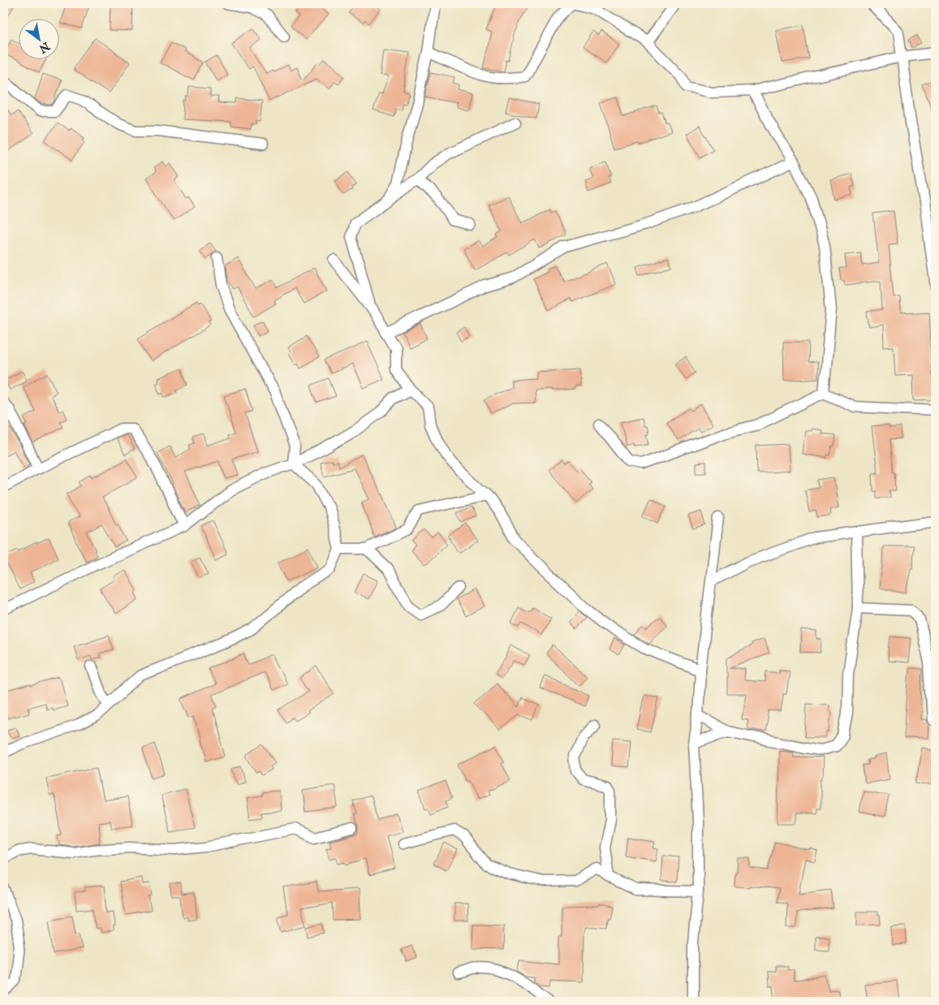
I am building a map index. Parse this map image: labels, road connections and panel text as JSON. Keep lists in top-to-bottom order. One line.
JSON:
{"north":"bottom right"}
